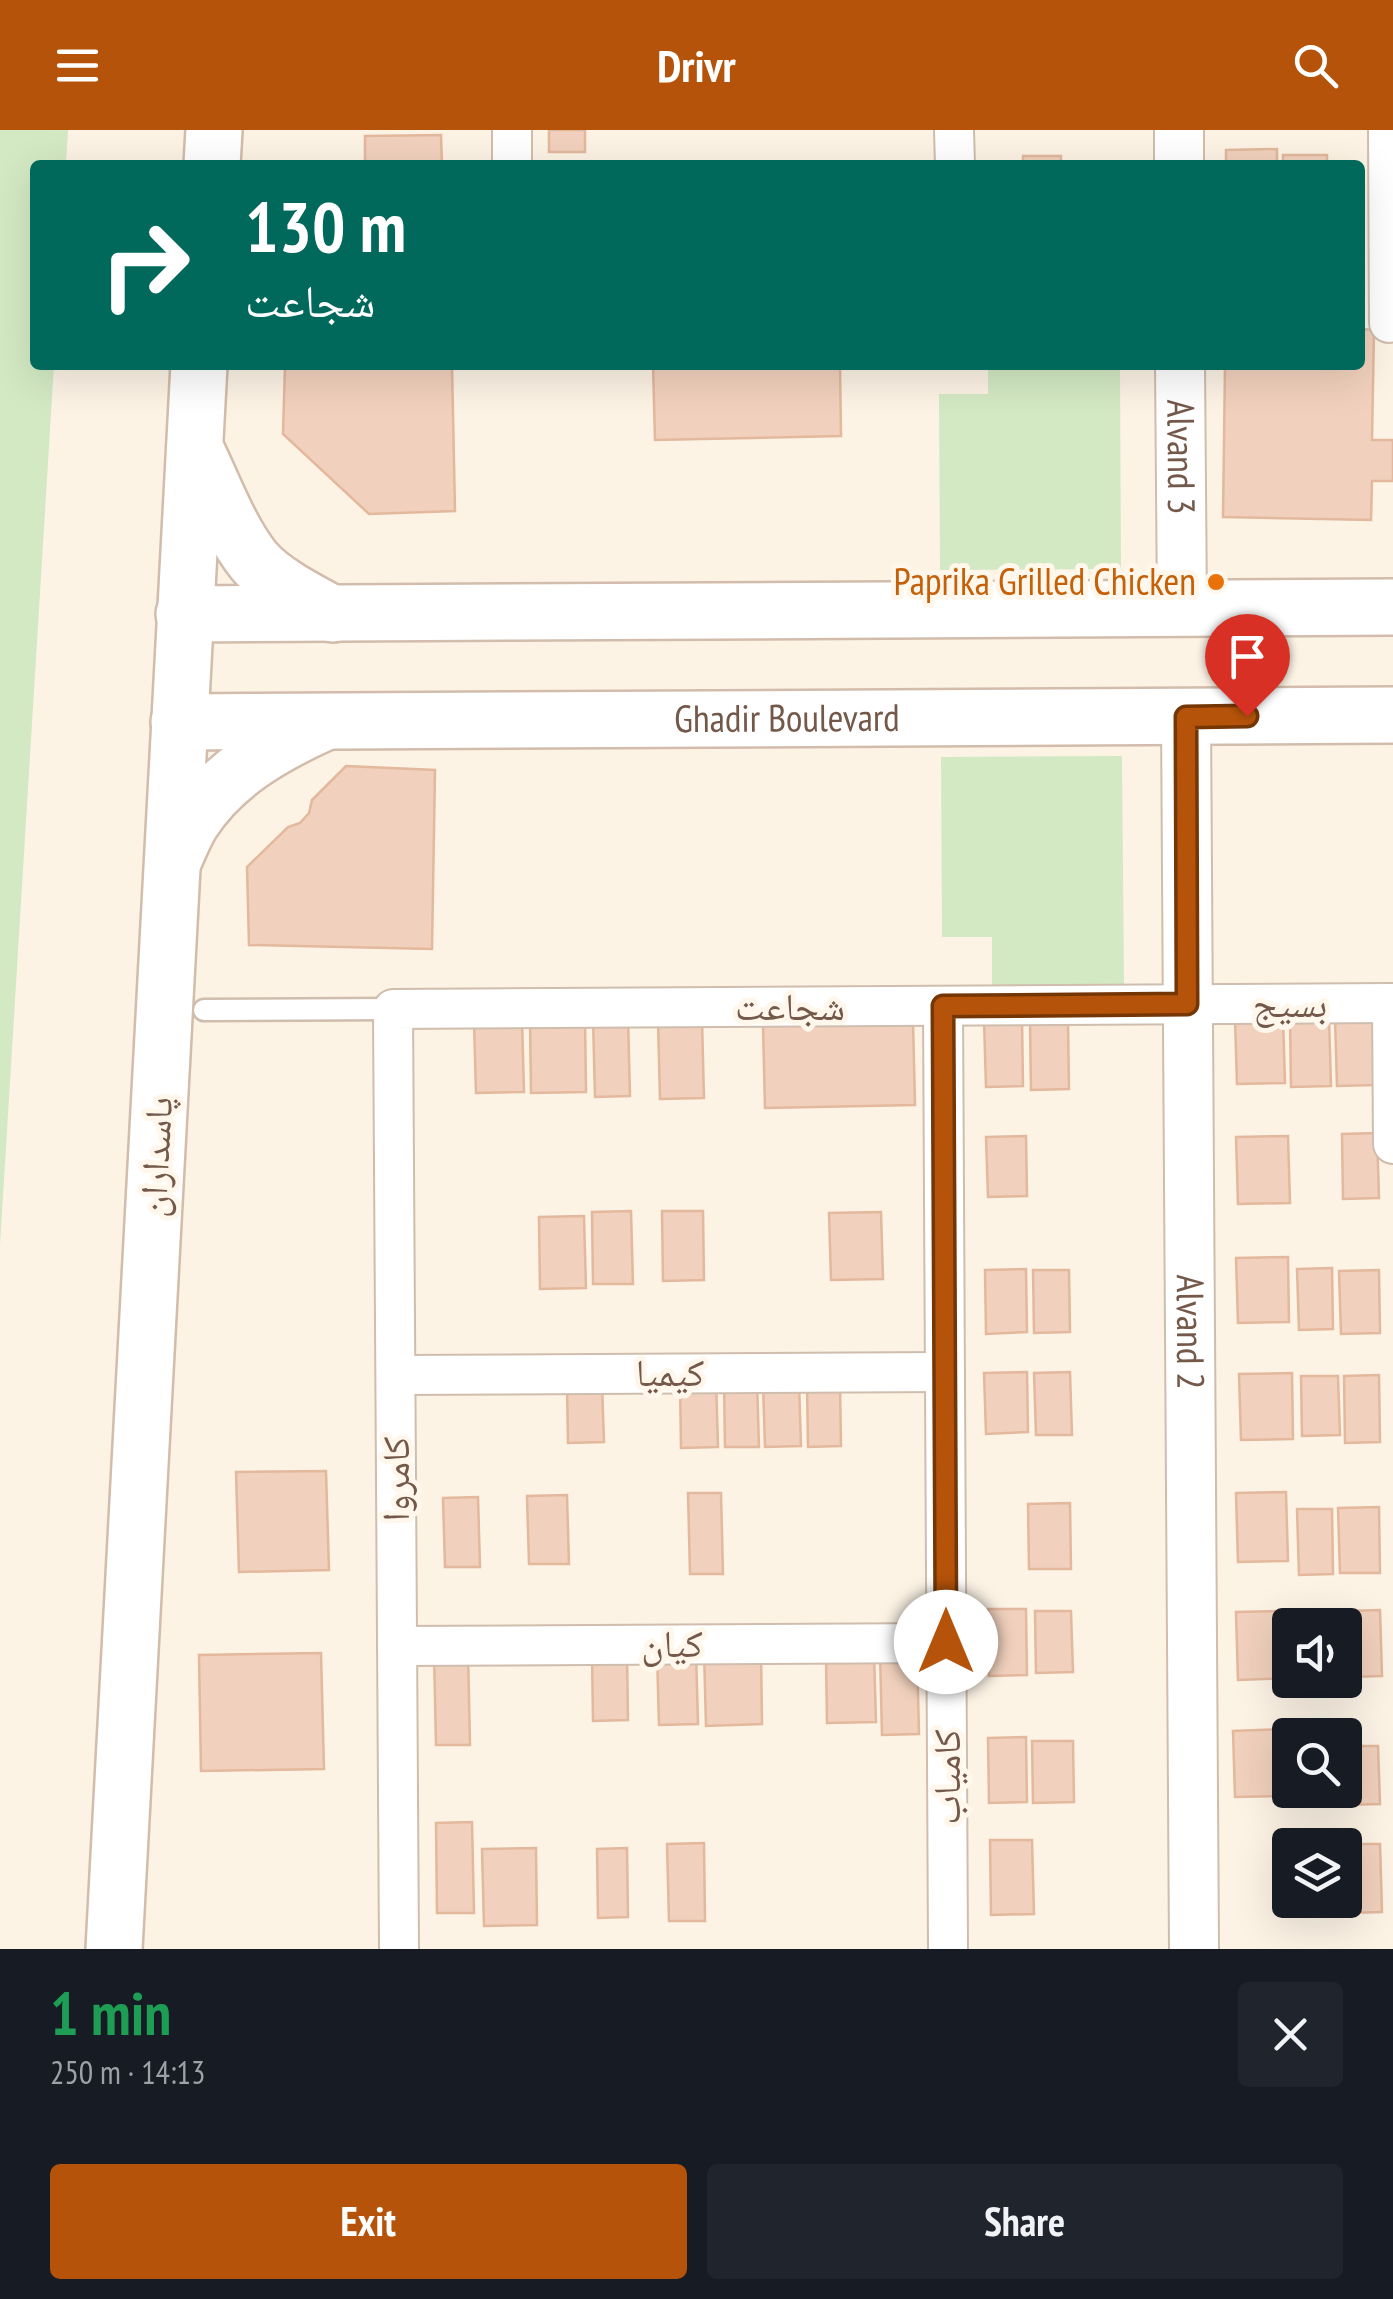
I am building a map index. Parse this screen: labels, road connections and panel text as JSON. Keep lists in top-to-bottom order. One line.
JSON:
{"streets":{"main road":["Ghadir Boulevard","پاسداران"],"street":["Alvand 3","بسیج","شجاعت","Alvand 2","کیمیا","کامروا","کیان","کامیاب"]},"crossings":[["Ghadir Boulevard","پاسداران"],["Ghadir Boulevard","Alvand 2"],["بسیج","شجاعت"],["بسیج","Alvand 2"],["شجاعت","Alvand 2"],["شجاعت","کامروا"],["شجاعت","کامیاب"],["کیمیا","کامروا"],["کیمیا","کامیاب"],["کامروا","کیان"],["کیان","کامیاب"]],"places":["Paprika Grilled Chicken"],"page":{"header":"Drivr","turn":["130 m","شجاعت"],"heading":["1 min","250 m · 14:13"],"buttons":["Exit","Share"]}}
